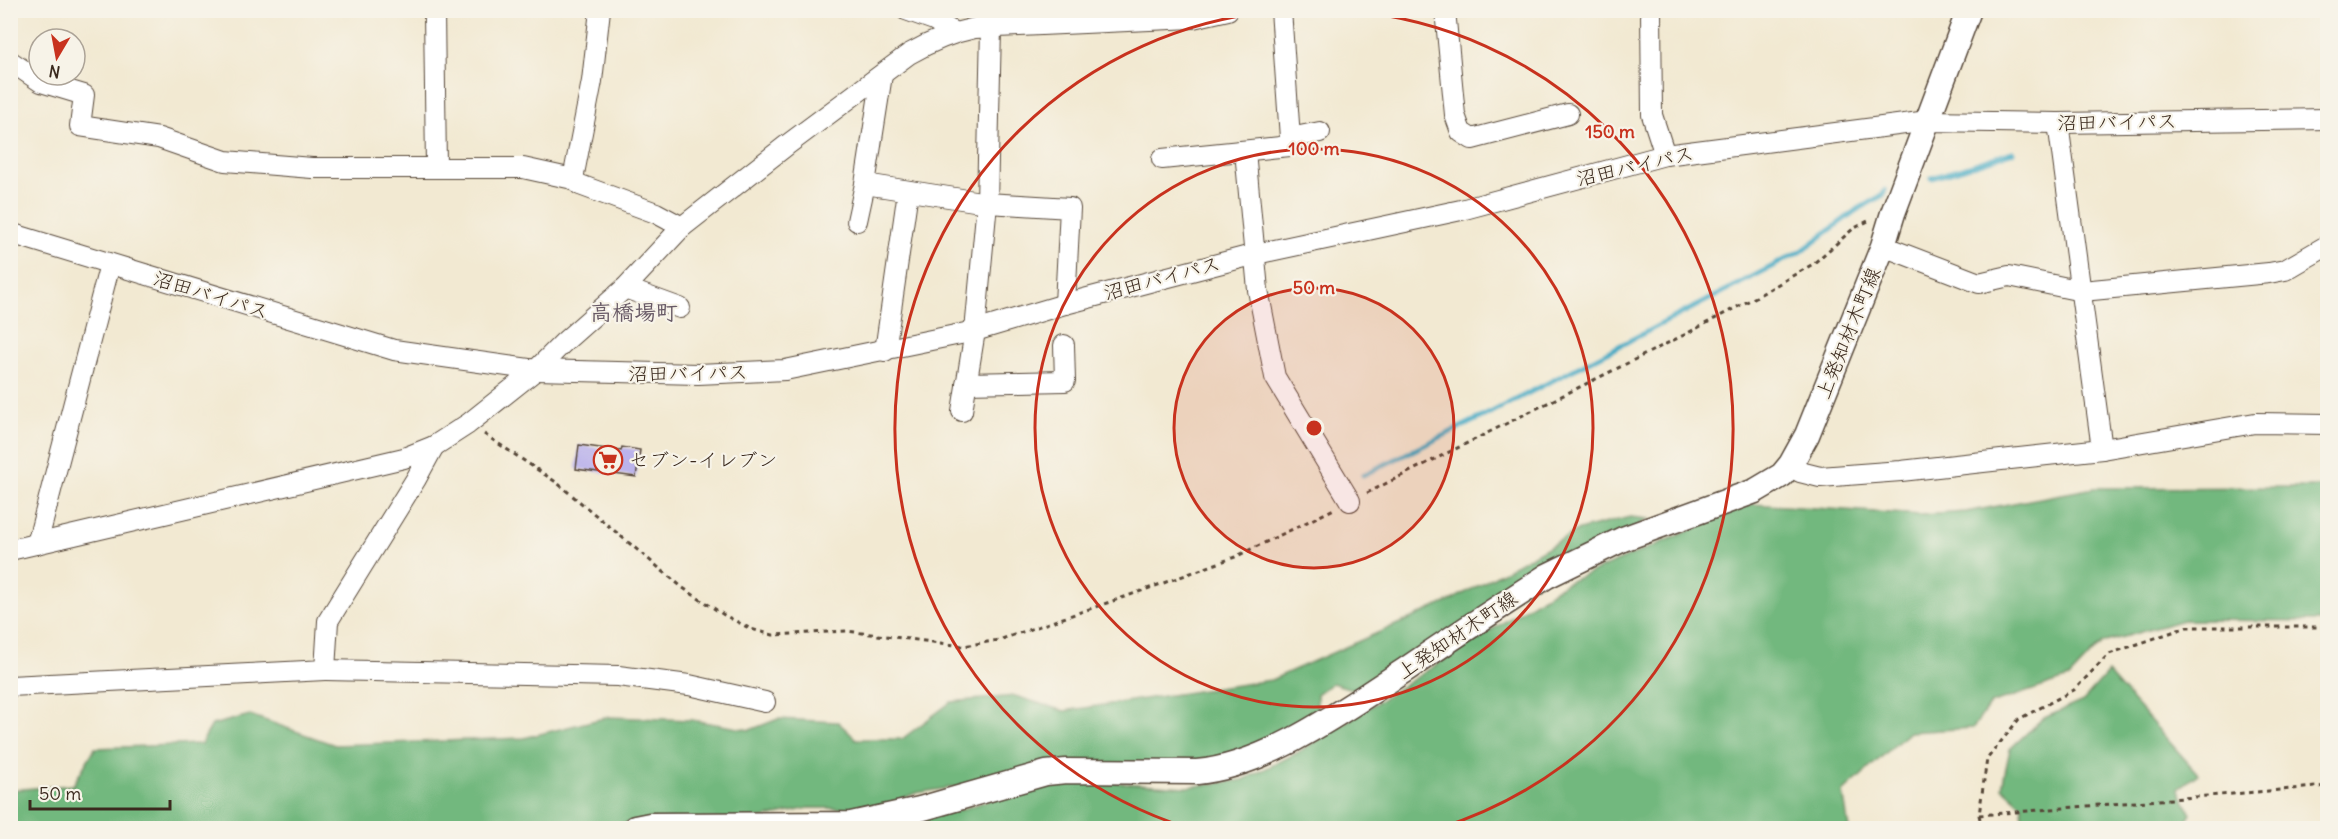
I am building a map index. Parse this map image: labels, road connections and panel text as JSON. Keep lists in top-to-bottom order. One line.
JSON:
{"streets":{"main road":["上発知材木町線"],"street":["沼田バイパス"]},"crossings":[["沼田バイパス","上発知材木町線"]],"districts":["高橋場町"],"places":{"supermarket":["セブン-イレブン"]},"scale_bar":"50 m","north":"bottom","rings":["150 m","100 m","50 m"]}
